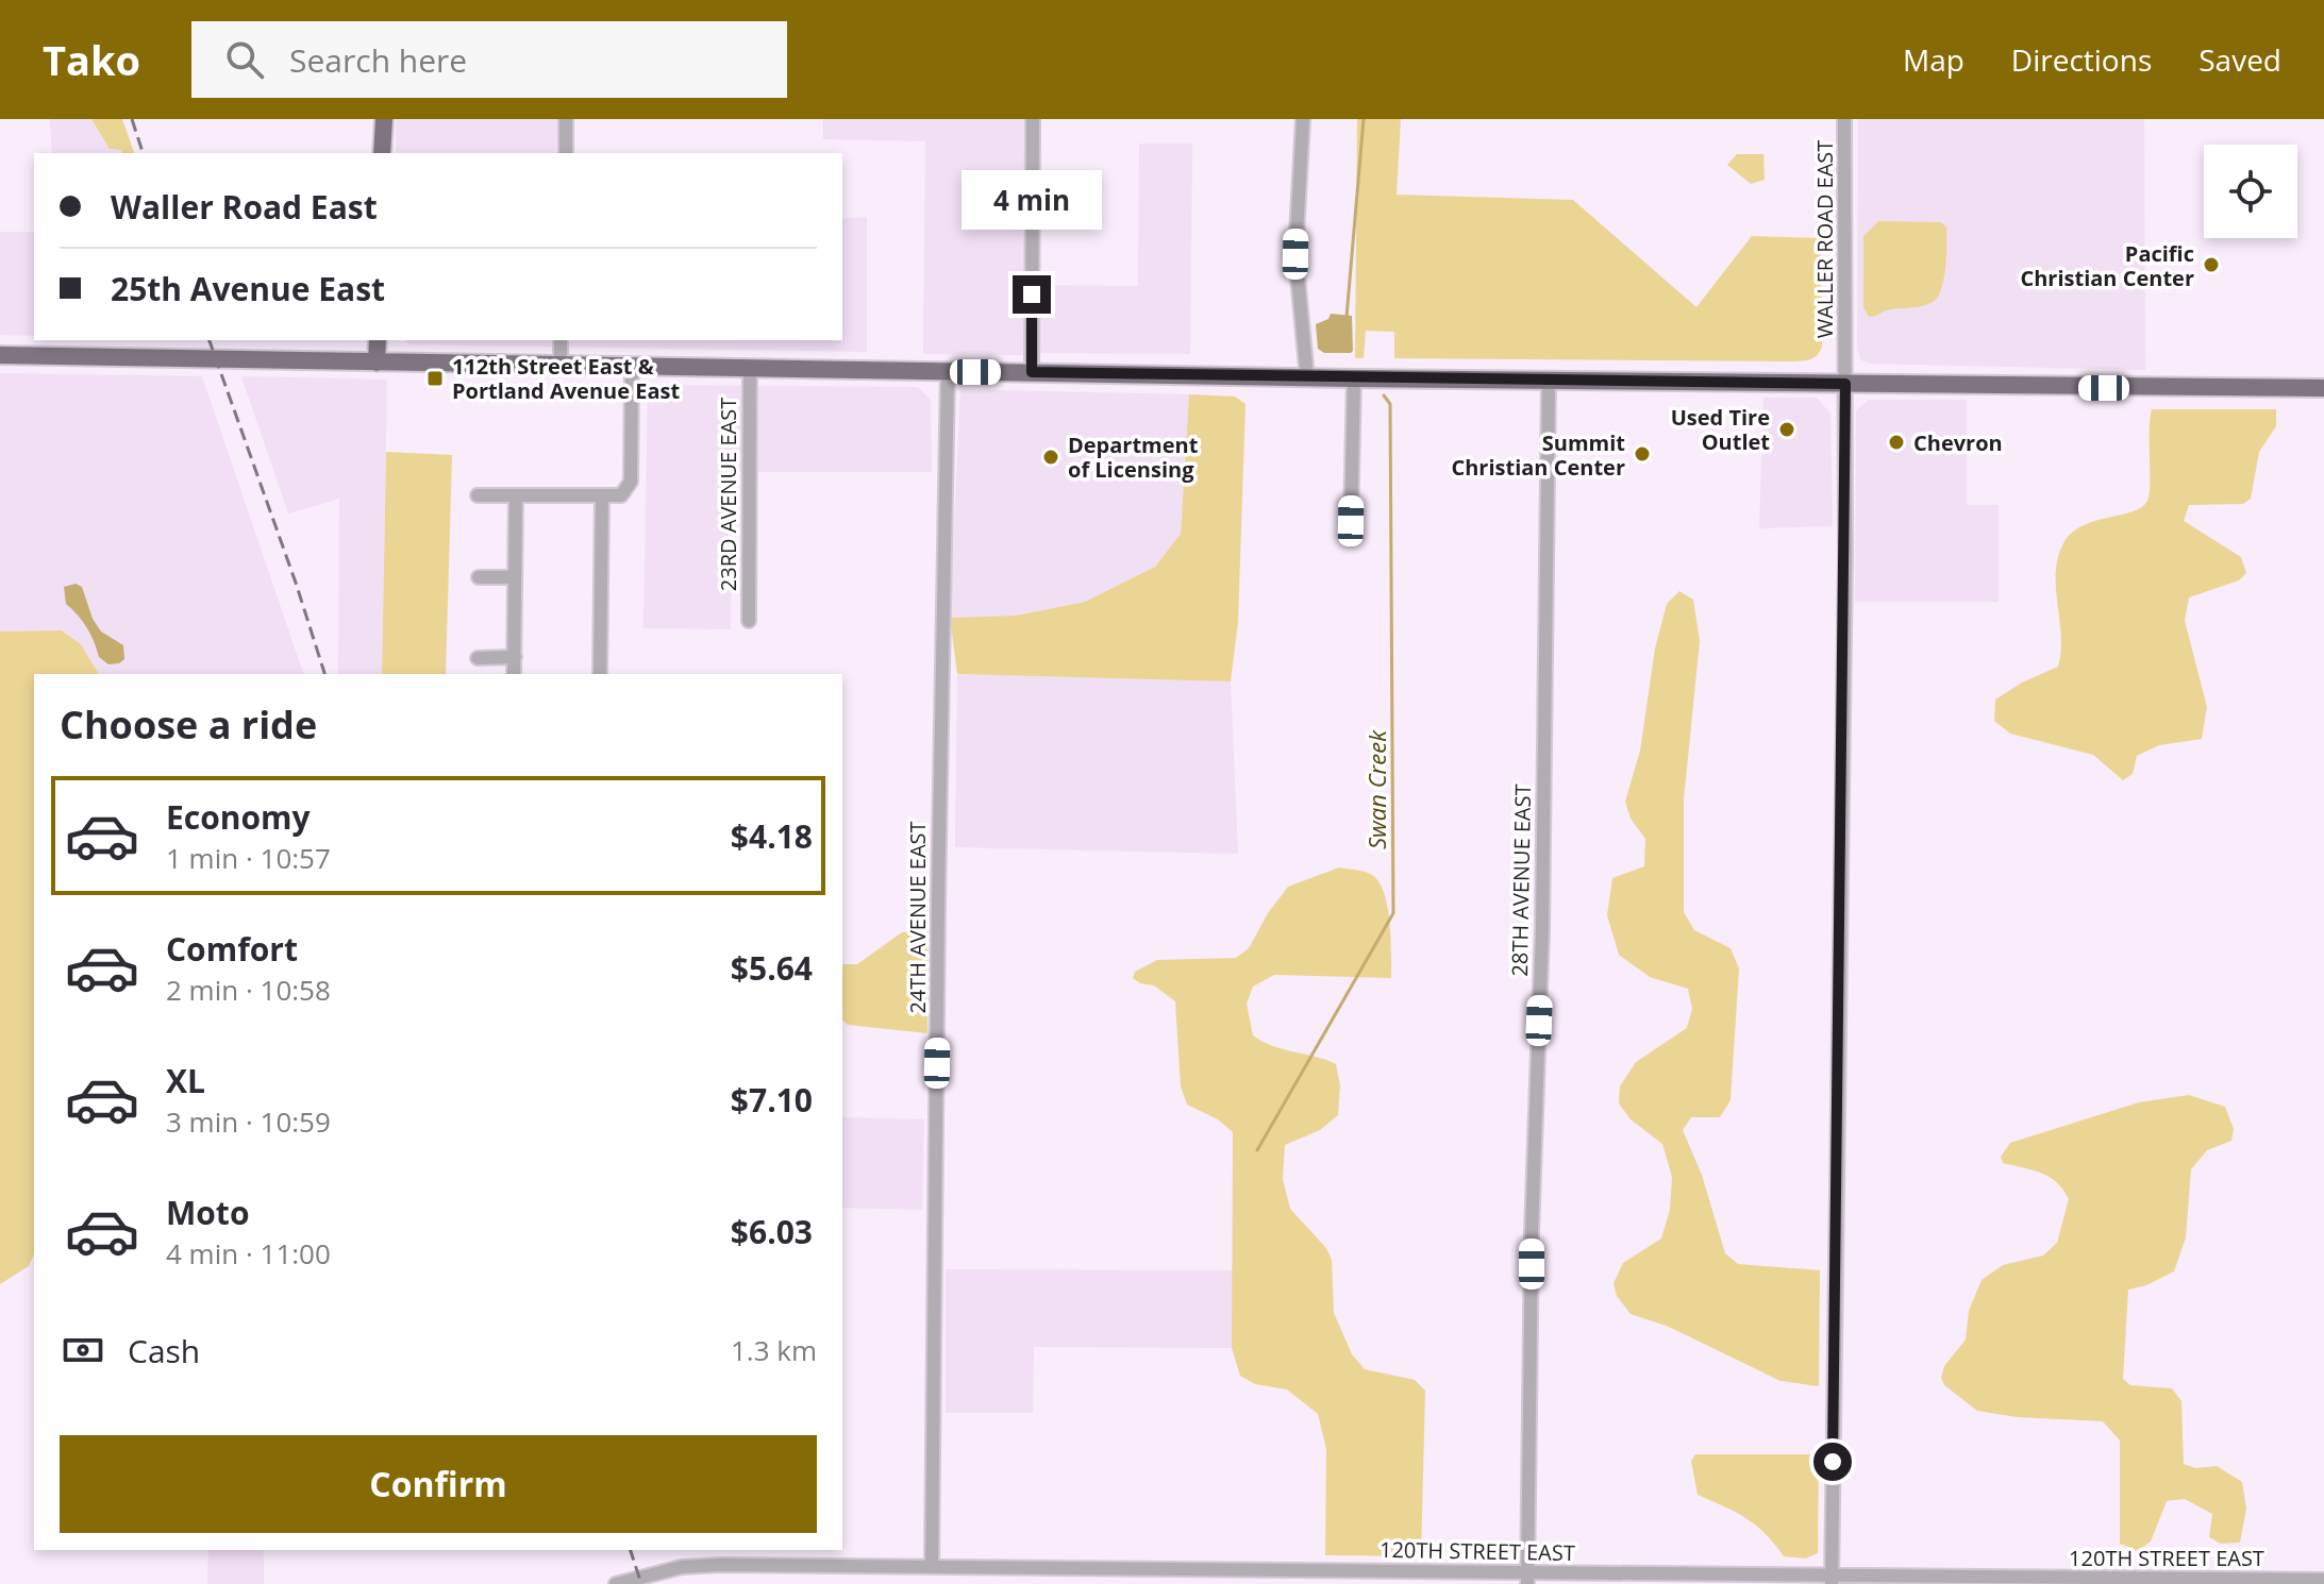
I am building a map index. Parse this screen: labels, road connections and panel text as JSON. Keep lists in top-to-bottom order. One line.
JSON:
{"streets":{"street":["WALLER ROAD EAST","23RD AVENUE EAST","28TH AVENUE EAST","24TH AVENUE EAST","120TH STREET EAST"]},"crossings":[["WALLER ROAD EAST","120TH STREET EAST"],["28TH AVENUE EAST","120TH STREET EAST"],["24TH AVENUE EAST","120TH STREET EAST"]],"water":["Swan Creek"],"places":{"other":["Pacific Christian Center","Used Tire Outlet","Chevron","Summit Christian Center","Department of Licensing"],"transit":["112th Street East & Portland Avenue East"]},"page":{"header":"Tako","search":"Search here","nav":["Map","Directions","Saved"],"banner":["Waller Road East","25th Avenue East"],"bubble":"4 min","heading":"Choose a ride","list":[{"name":"Economy","note":"1 min · 10:57","value":"$4.18"},{"name":"Comfort","note":"2 min · 10:58","value":"$5.64"},{"name":"XL","note":"3 min · 10:59","value":"$7.10"},{"name":"Moto","note":"4 min · 11:00","value":"$6.03"}],"pay":["Cash","1.3 km"],"buttons":"Confirm"}}
